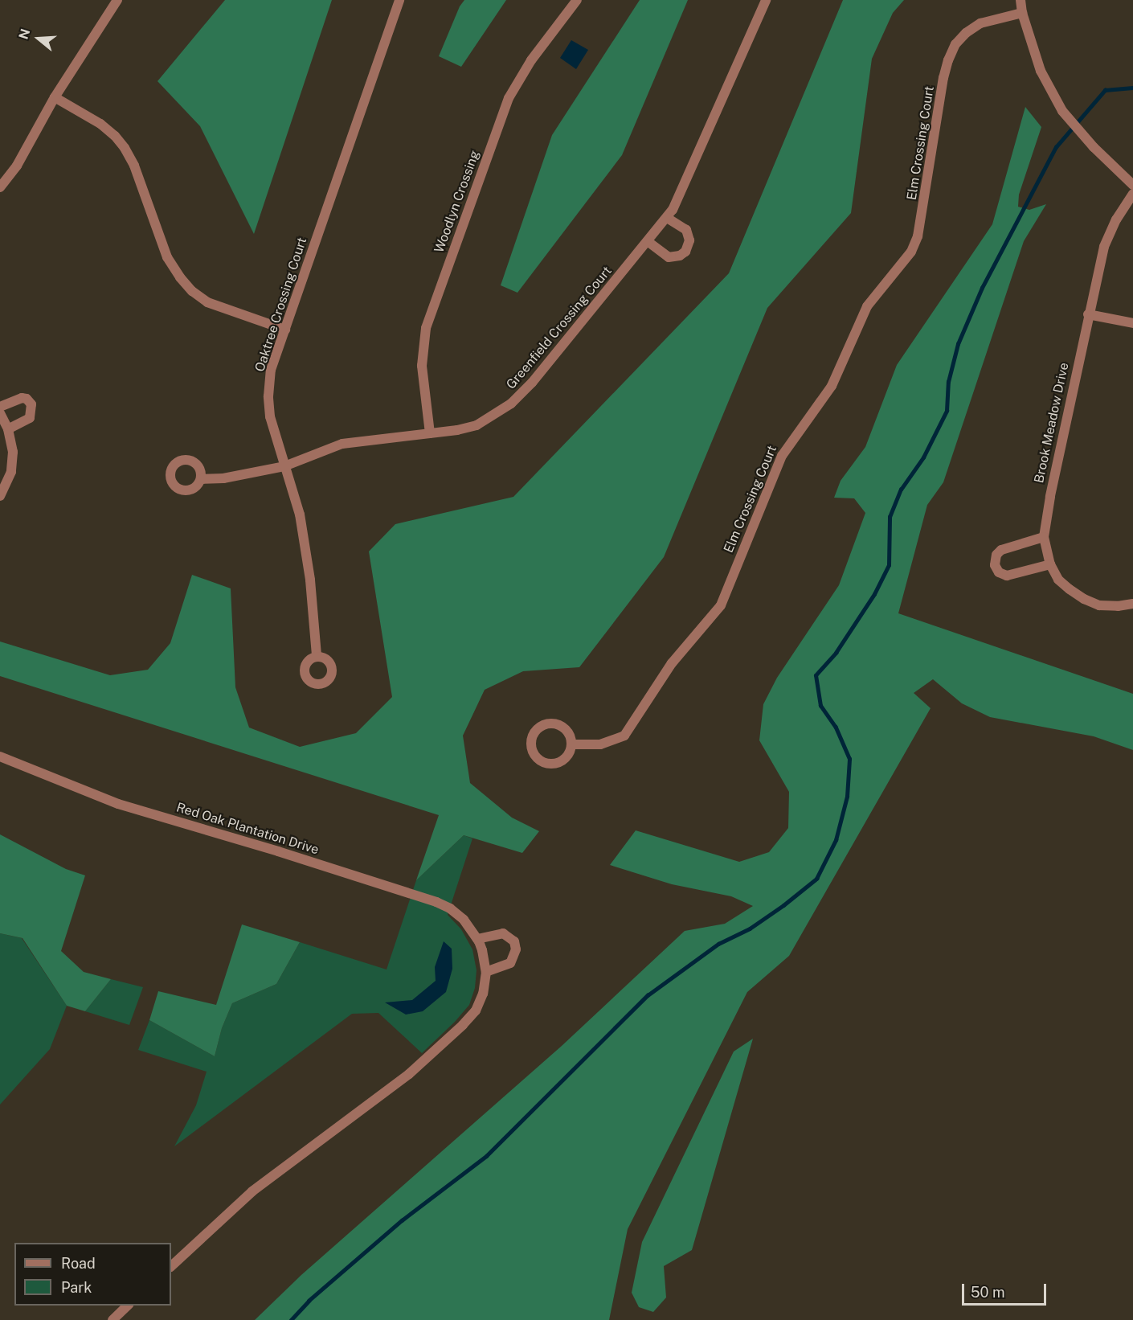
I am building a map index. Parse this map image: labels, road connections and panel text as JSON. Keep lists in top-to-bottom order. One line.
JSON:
{"streets":{"street":["Elm Crossing Court","Woodlyn Crossing","Oaktree Crossing Court","Greenfield Crossing Court","Brook Meadow Drive","Red Oak Plantation Drive"]},"crossings":[["Woodlyn Crossing","Greenfield Crossing Court"],["Oaktree Crossing Court","Greenfield Crossing Court"]],"legend":["Road","Park"],"scale_bar":"50 m","north":"left"}
